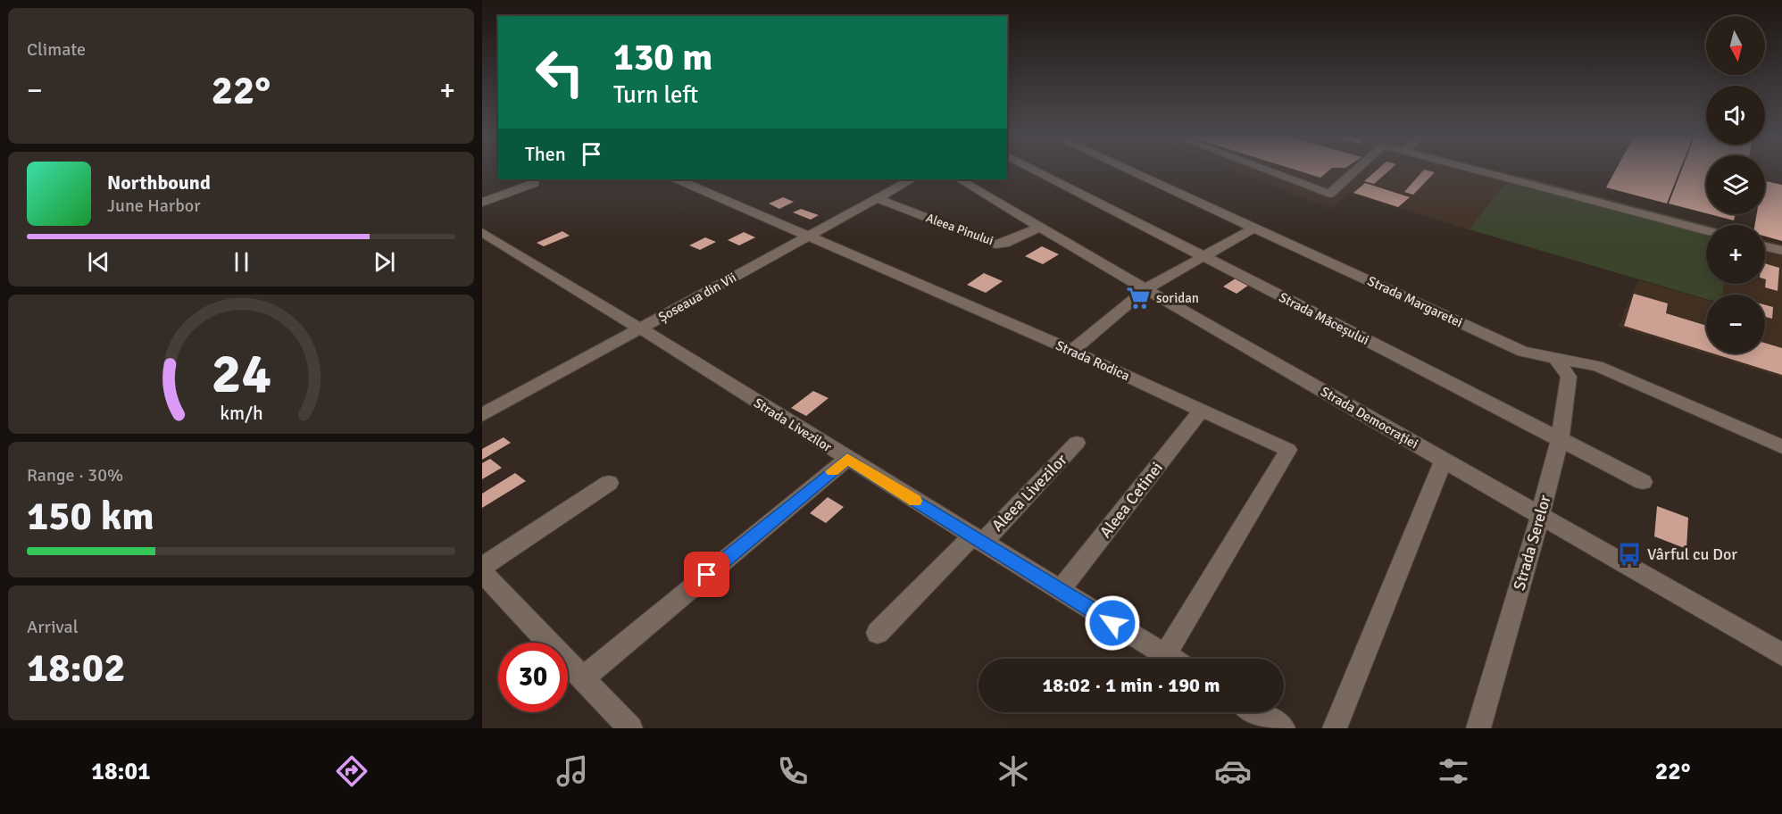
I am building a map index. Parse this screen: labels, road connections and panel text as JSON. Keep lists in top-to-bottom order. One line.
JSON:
{"streets":{"street":["Aleea Pinului","Șoseaua din Vii","Strada Margaretei","Strada Măceșului","Strada Rodica","Strada Democrației","Strada Livezilor","Aleea Livezilor","Aleea Cetinei","Strada Serelor"]},"crossings":[["Aleea Pinului","Șoseaua din Vii"],["Aleea Pinului","Strada Democrației"],["Șoseaua din Vii","Strada Rodica"],["Șoseaua din Vii","Strada Livezilor"],["Strada Margaretei","Strada Serelor"],["Strada Măceșului","Strada Serelor"],["Strada Rodica","Strada Livezilor"],["Strada Rodica","Aleea Cetinei"],["Strada Democrației","Strada Serelor"],["Strada Livezilor","Aleea Livezilor"],["Strada Livezilor","Aleea Cetinei"]],"places":{"supermarket":["soridan"],"bus stop":["Vârful cu Dor"]},"north":"bottom","page":{"tile":["Climate",["Range · 30%","150 km"],["Arrival","18:02"]],"map_buttons":["+","−"],"turn":["130 m","Turn left"],"heat":["−","22°","+"],"then":"Then","song":["Northbound","June Harbor"],"limit":"30","trip":"18:02 · 1 min · 190 m","tabs":["18:01","22°"],"gauge":["24","km/h"]}}
